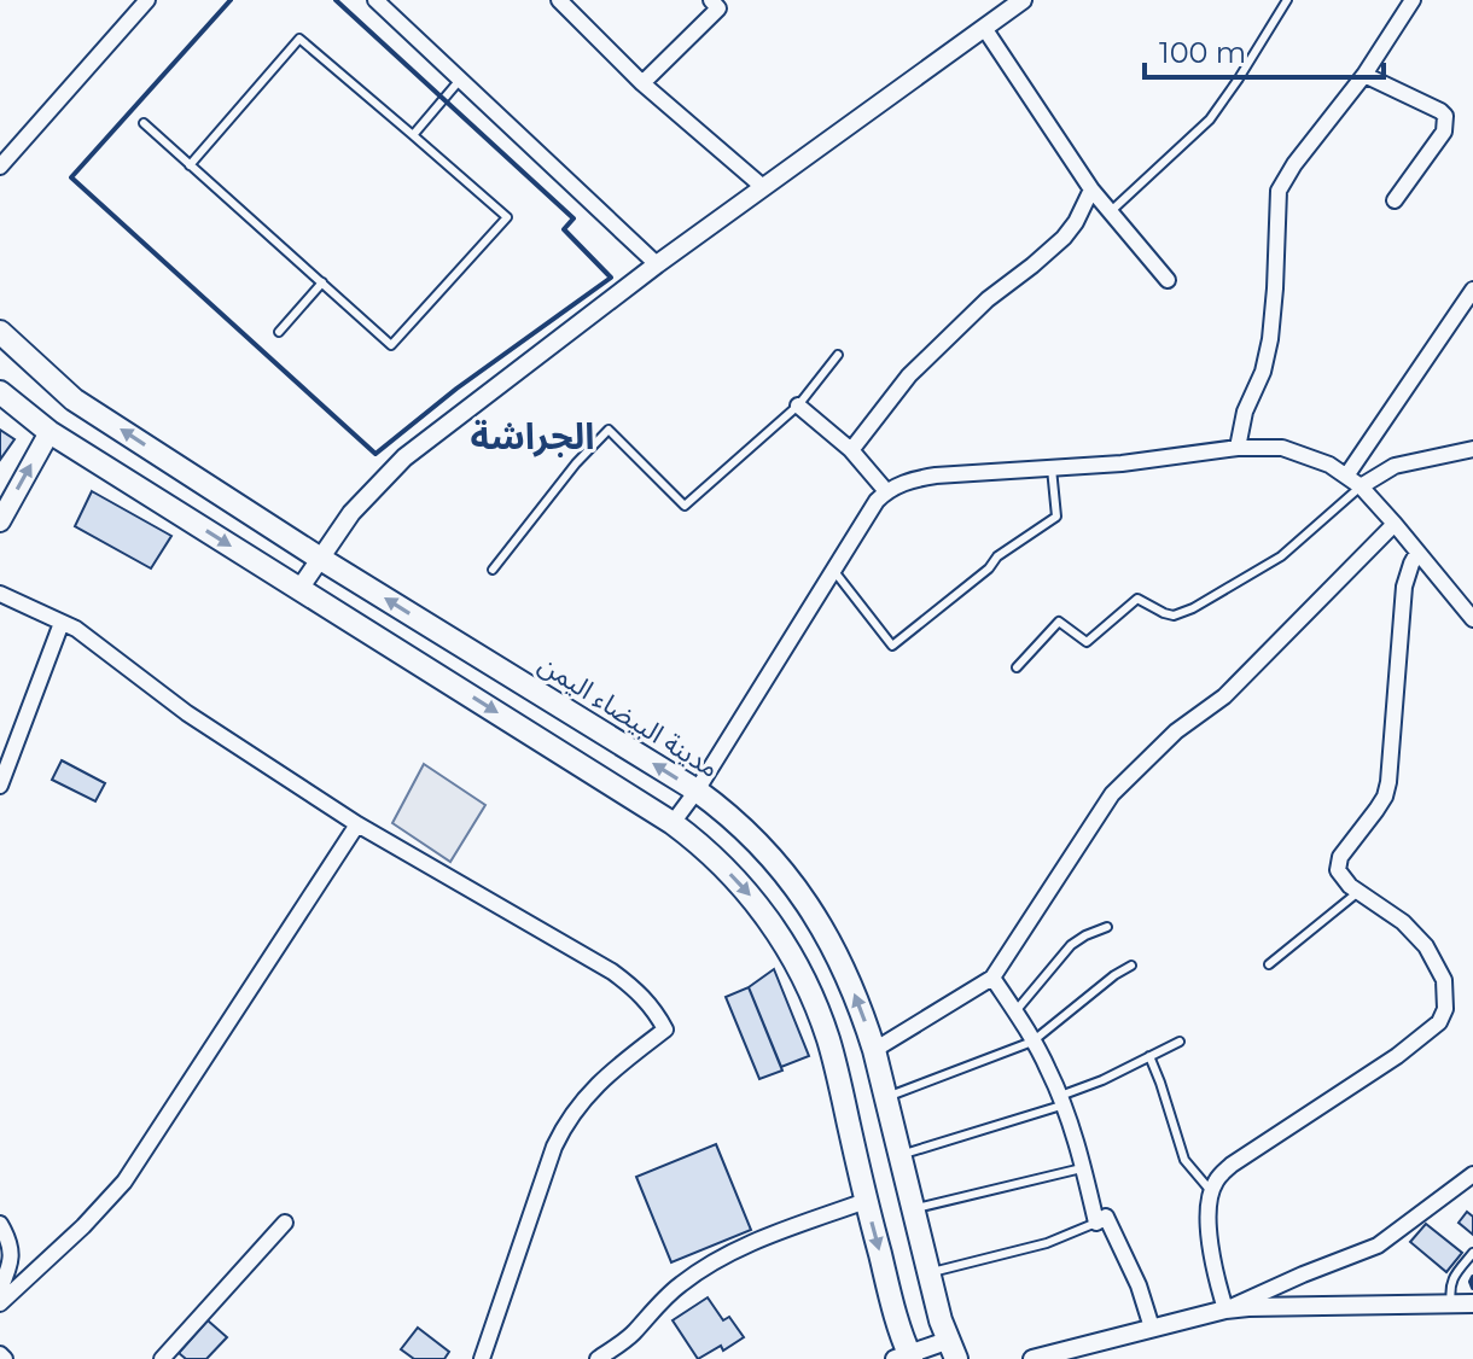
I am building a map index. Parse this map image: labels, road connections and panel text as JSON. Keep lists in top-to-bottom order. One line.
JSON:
{"streets":{"main road":["مدينة البيضاء اليمن"]},"districts":["الجراشة"],"scale_bar":"100 m"}
